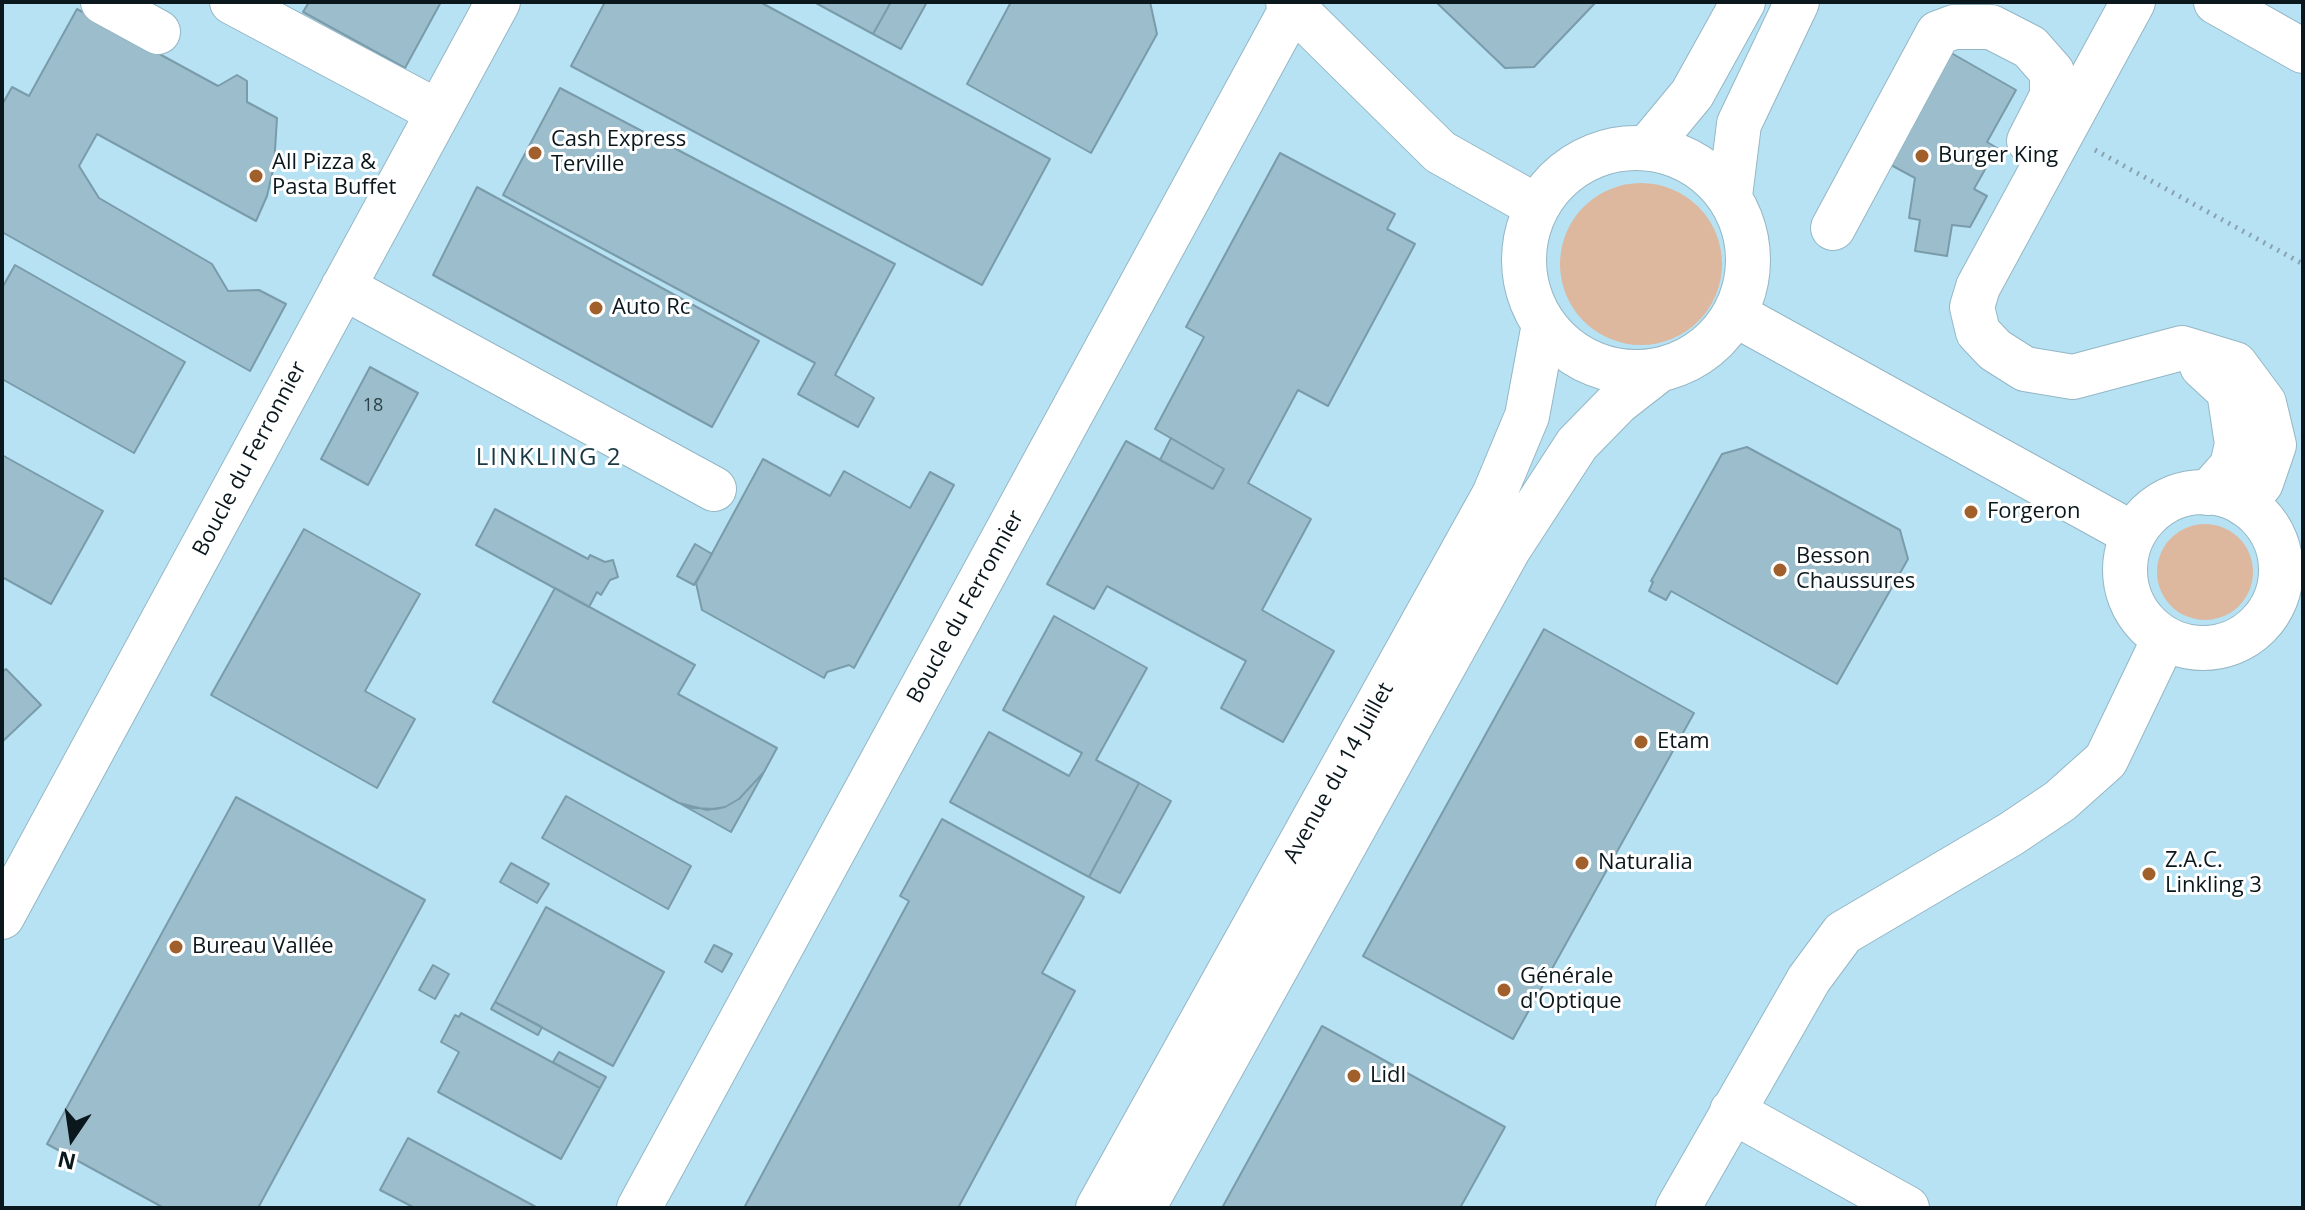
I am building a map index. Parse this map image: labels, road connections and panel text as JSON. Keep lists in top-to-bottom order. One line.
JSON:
{"streets":{"street":["Boucle du Ferronnier","Avenue du 14 Juillet"]},"districts":["LINKLING 2"],"places":["Cash Express Terville","Burger King","All Pizza & Pasta Buffet","Auto Rc","Forgeron","Besson Chaussures","Etam","Naturalia","Z.A.C. Linkling 3","Bureau Vallée","Générale d'Optique","Lidl"],"house_numbers":["18"],"north":"bottom"}
